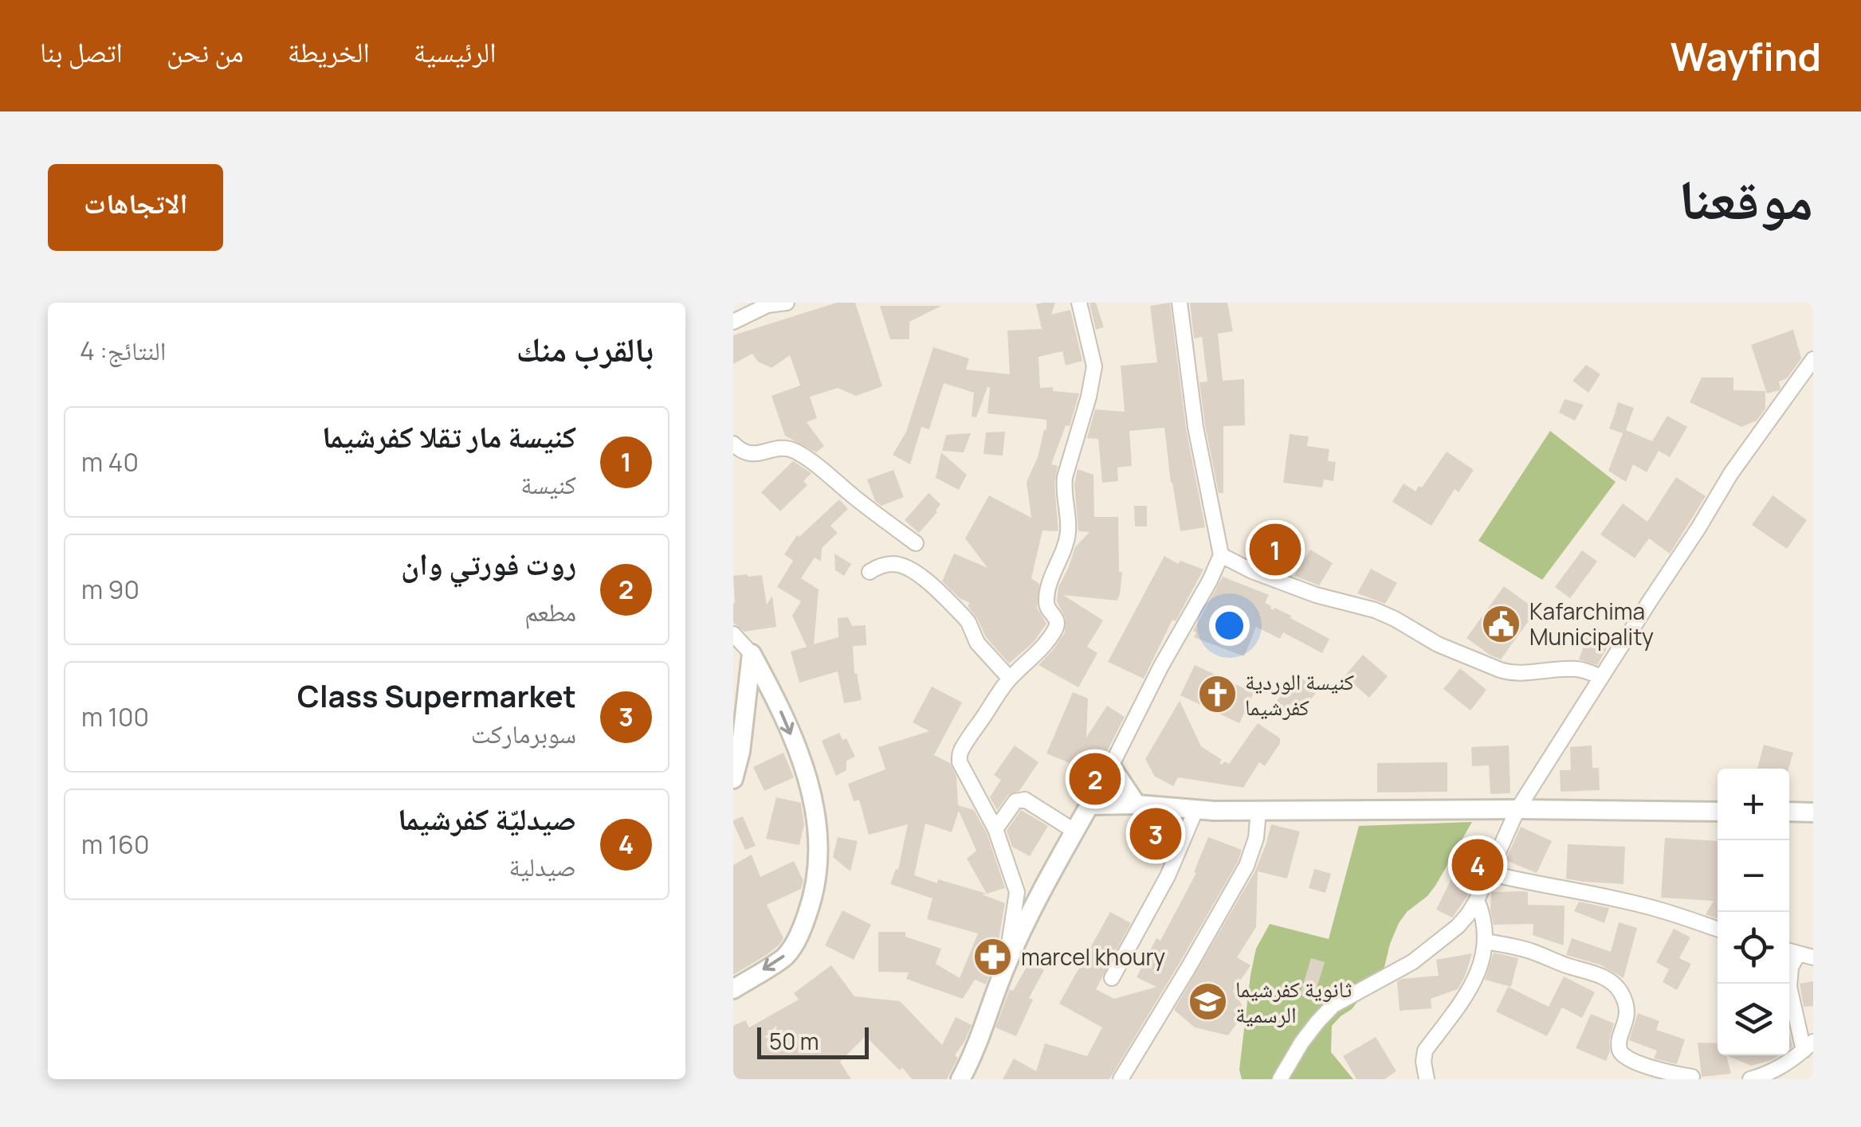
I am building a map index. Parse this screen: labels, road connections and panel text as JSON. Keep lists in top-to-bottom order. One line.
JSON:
{"places":{"public building":["Kafarchima Municipality"],"church":["كنيسة الوردية كفرشيما"],"pharmacy":["marcel khoury"],"school or university":["ثانوية كفرشيما الرسمية"]},"scale_bar":"50 m","page":{"header":"Wayfind","nav":["الرئيسية","الخريطة","من نحن","اتصل بنا"],"title":"موقعنا","buttons":"الاتجاهات","heading":["بالقرب منك","النتائج: 4"],"list":[{"mark":"1","name":"كنيسة مار تقلا كفرشيما","note":"كنيسة","value":"40 m"},{"mark":"2","name":"روت فورتي وان","note":"مطعم","value":"90 m"},{"mark":"3","name":"Class Supermarket","note":"سوبرماركت","value":"100 m"},{"mark":"4","name":"صيدليّة كفرشيما","note":"صيدلية","value":"160 m"}],"pins":["1","2","3","4"],"map_buttons":["+","−"],"scale":"50 m"}}
